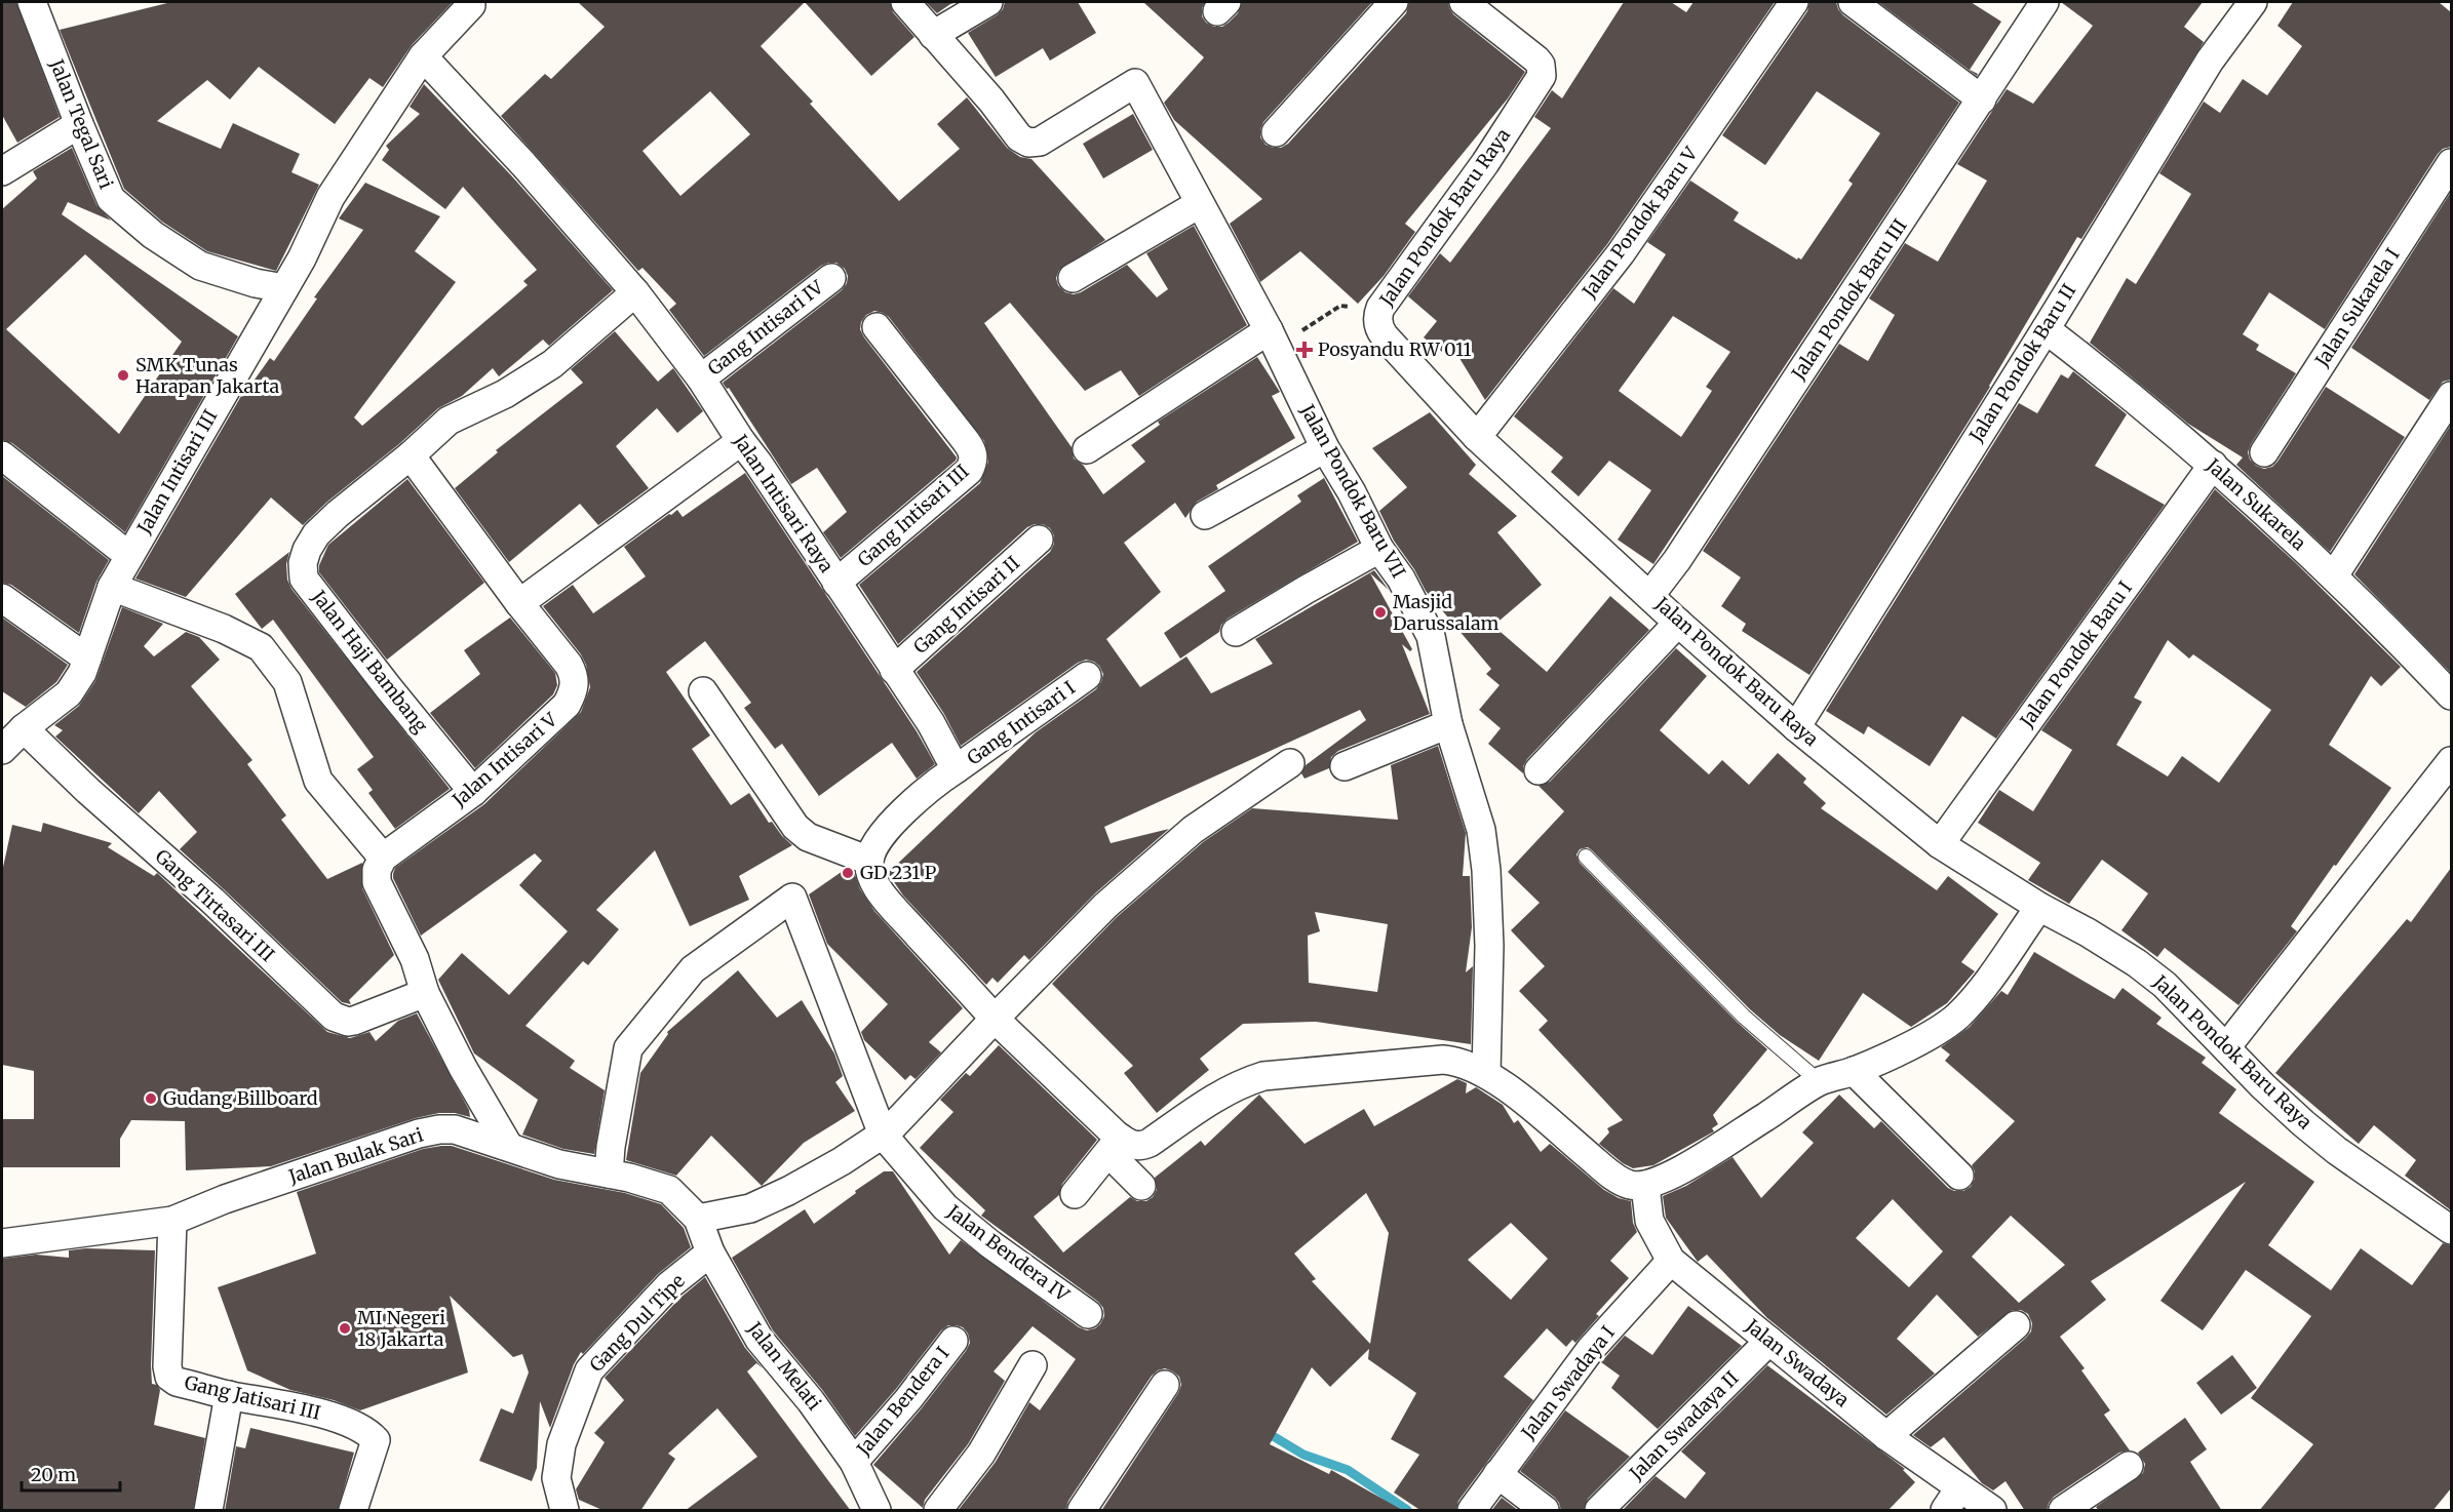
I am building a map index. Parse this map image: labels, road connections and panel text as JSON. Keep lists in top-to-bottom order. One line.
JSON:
{"streets":{"street":["Jalan Tegal Sari","Jalan Pondok Baru Raya","Jalan Pondok Baru V","Jalan Pondok Baru III","Jalan Sukarela I","Gang Intisari IV","Jalan Pondok Baru II","Jalan Intisari III","Jalan Pondok Baru VII","Jalan Intisari Raya","Jalan Sukarela","Gang Intisari III","Gang Intisari II","Jalan Pondok Baru I","Jalan Haji Bambang","Gang Intisari I","Jalan Intisari V","Gang Tirtasari III","Jalan Bulak Sari","Jalan Bendera IV","Gang Dul Tipe","Jalan Swadaya","Jalan Melati","Jalan Swadaya I","Gang Jatisari III","Jalan Bendera I","Jalan Swadaya II"]},"crossings":[["Jalan Tegal Sari","Jalan Intisari III"],["Jalan Pondok Baru Raya","Jalan Pondok Baru V"],["Jalan Pondok Baru Raya","Jalan Pondok Baru III"],["Jalan Pondok Baru Raya","Jalan Pondok Baru II"],["Jalan Pondok Baru Raya","Jalan Pondok Baru I"],["Gang Intisari IV","Jalan Intisari Raya"],["Jalan Pondok Baru II","Jalan Sukarela"],["Jalan Intisari III","Jalan Intisari Raya"],["Jalan Intisari III","Gang Tirtasari III"],["Jalan Intisari Raya","Gang Intisari III"],["Jalan Intisari Raya","Gang Intisari II"],["Jalan Intisari Raya","Jalan Haji Bambang"],["Jalan Intisari Raya","Gang Intisari I"],["Jalan Sukarela","Jalan Pondok Baru I"],["Jalan Haji Bambang","Jalan Intisari V"],["Jalan Bulak Sari","Jalan Bendera IV"],["Jalan Bulak Sari","Jalan Melati"],["Jalan Bulak Sari","Gang Jatisari III"],["Gang Dul Tipe","Jalan Melati"],["Jalan Swadaya","Jalan Swadaya I"],["Jalan Swadaya","Jalan Swadaya II"],["Jalan Melati","Jalan Bendera I"]],"places":{"health":["Posyandu RW 011"],"other":["SMK Tunas Harapan Jakarta","Masjid Darussalam","GD 231 P","Gudang Billboard","MI Negeri 18 Jakarta"]},"scale_bar":"20 m"}
